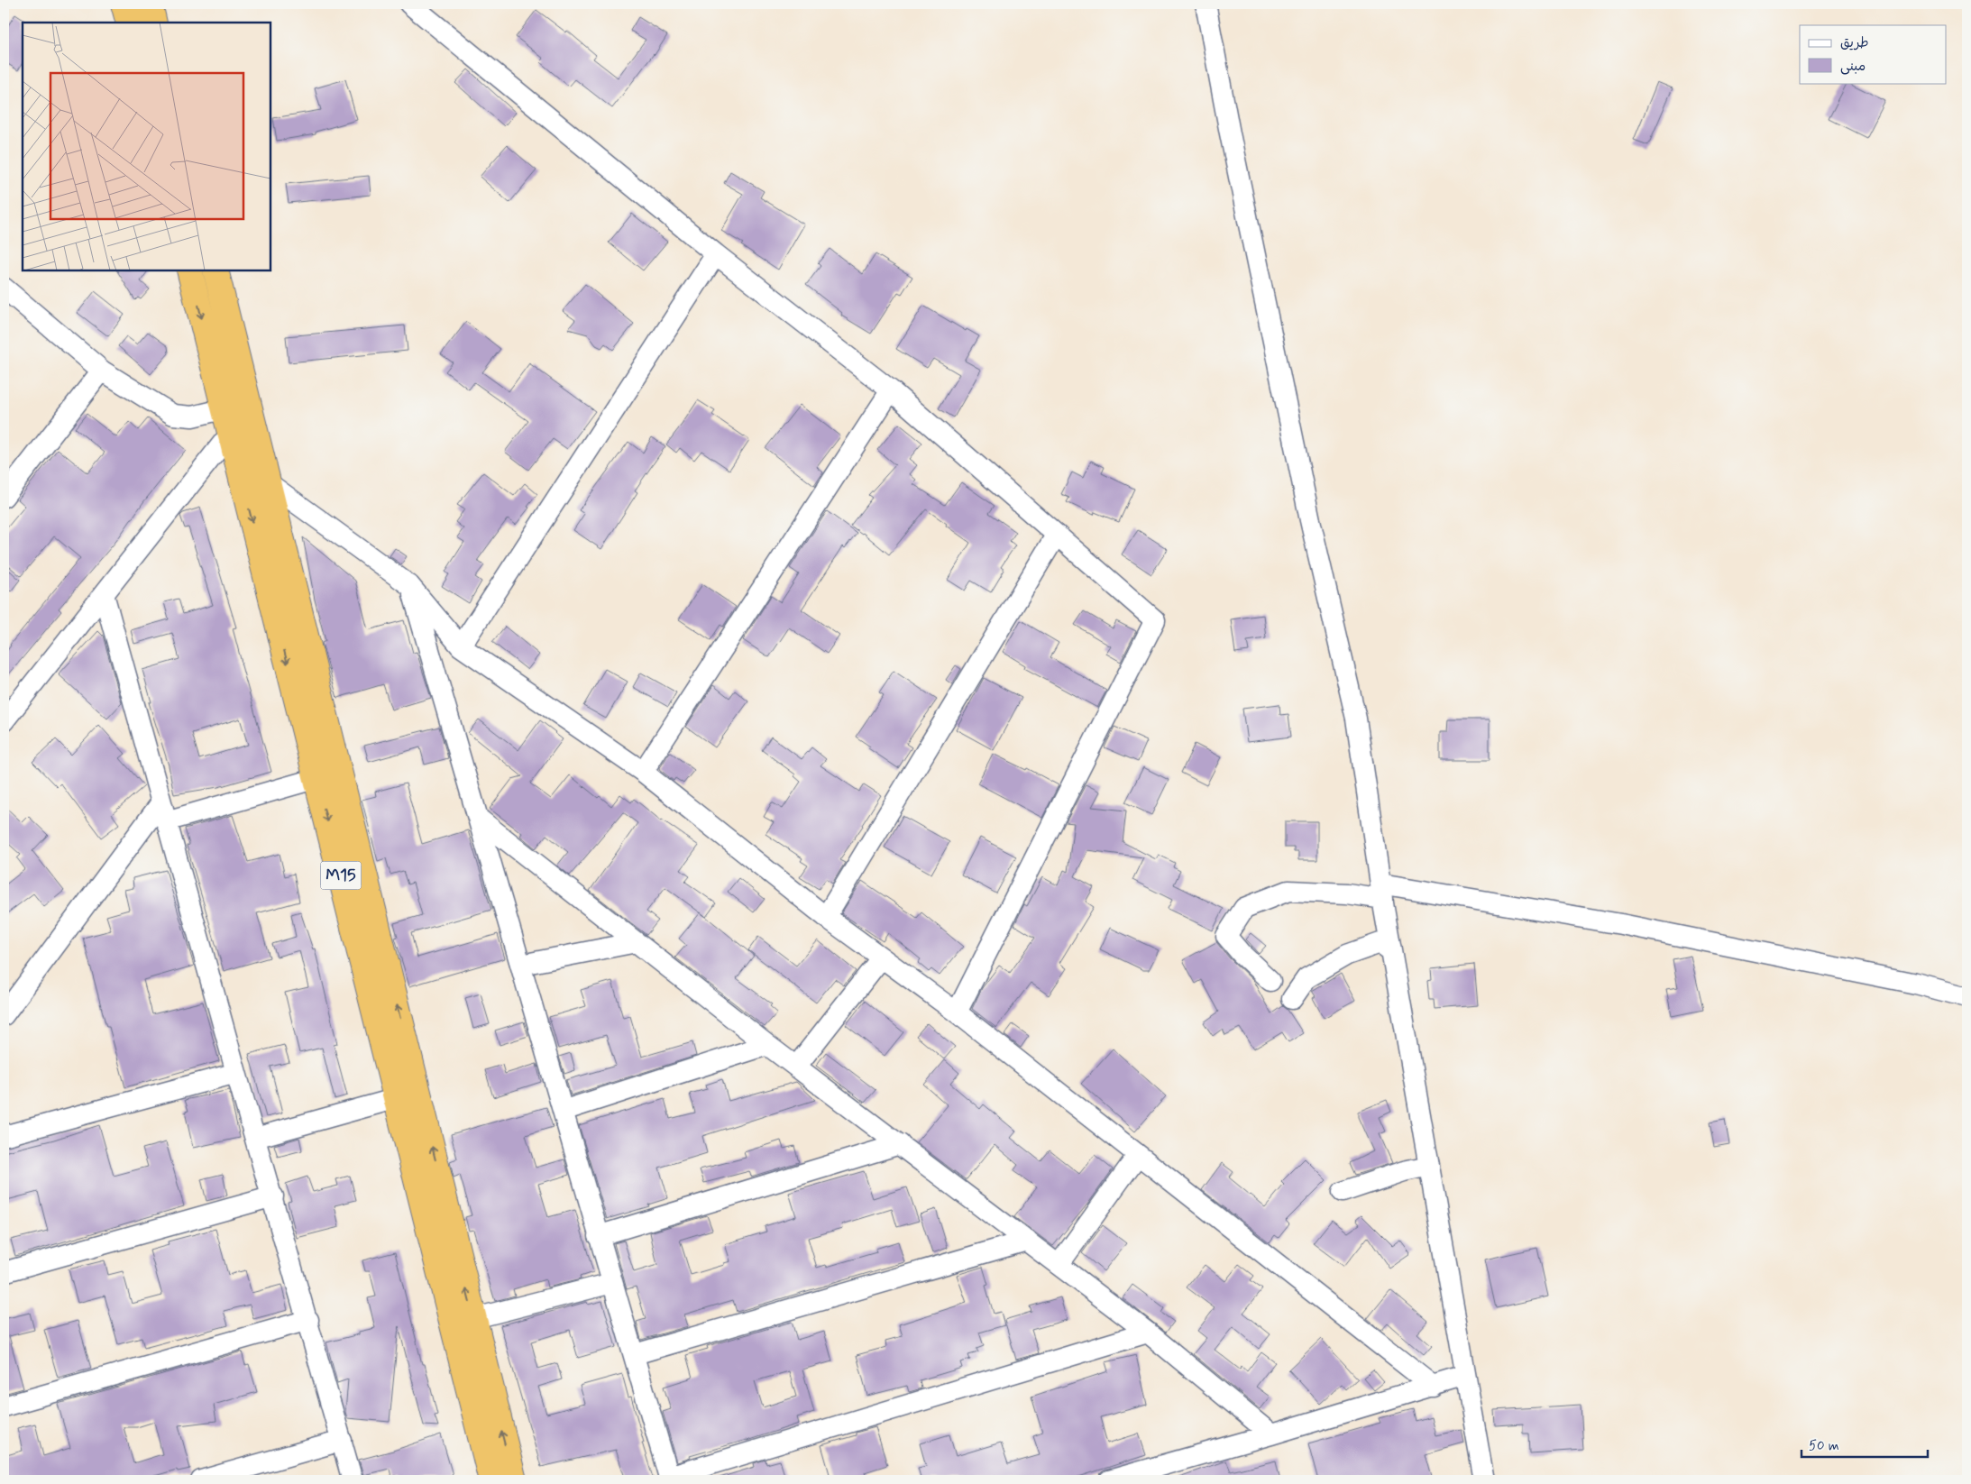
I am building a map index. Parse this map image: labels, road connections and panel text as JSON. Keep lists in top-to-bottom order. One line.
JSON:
{"streets":{"highway":["M15"]},"legend":["طريق","مبنى"],"scale_bar":"50 m"}
